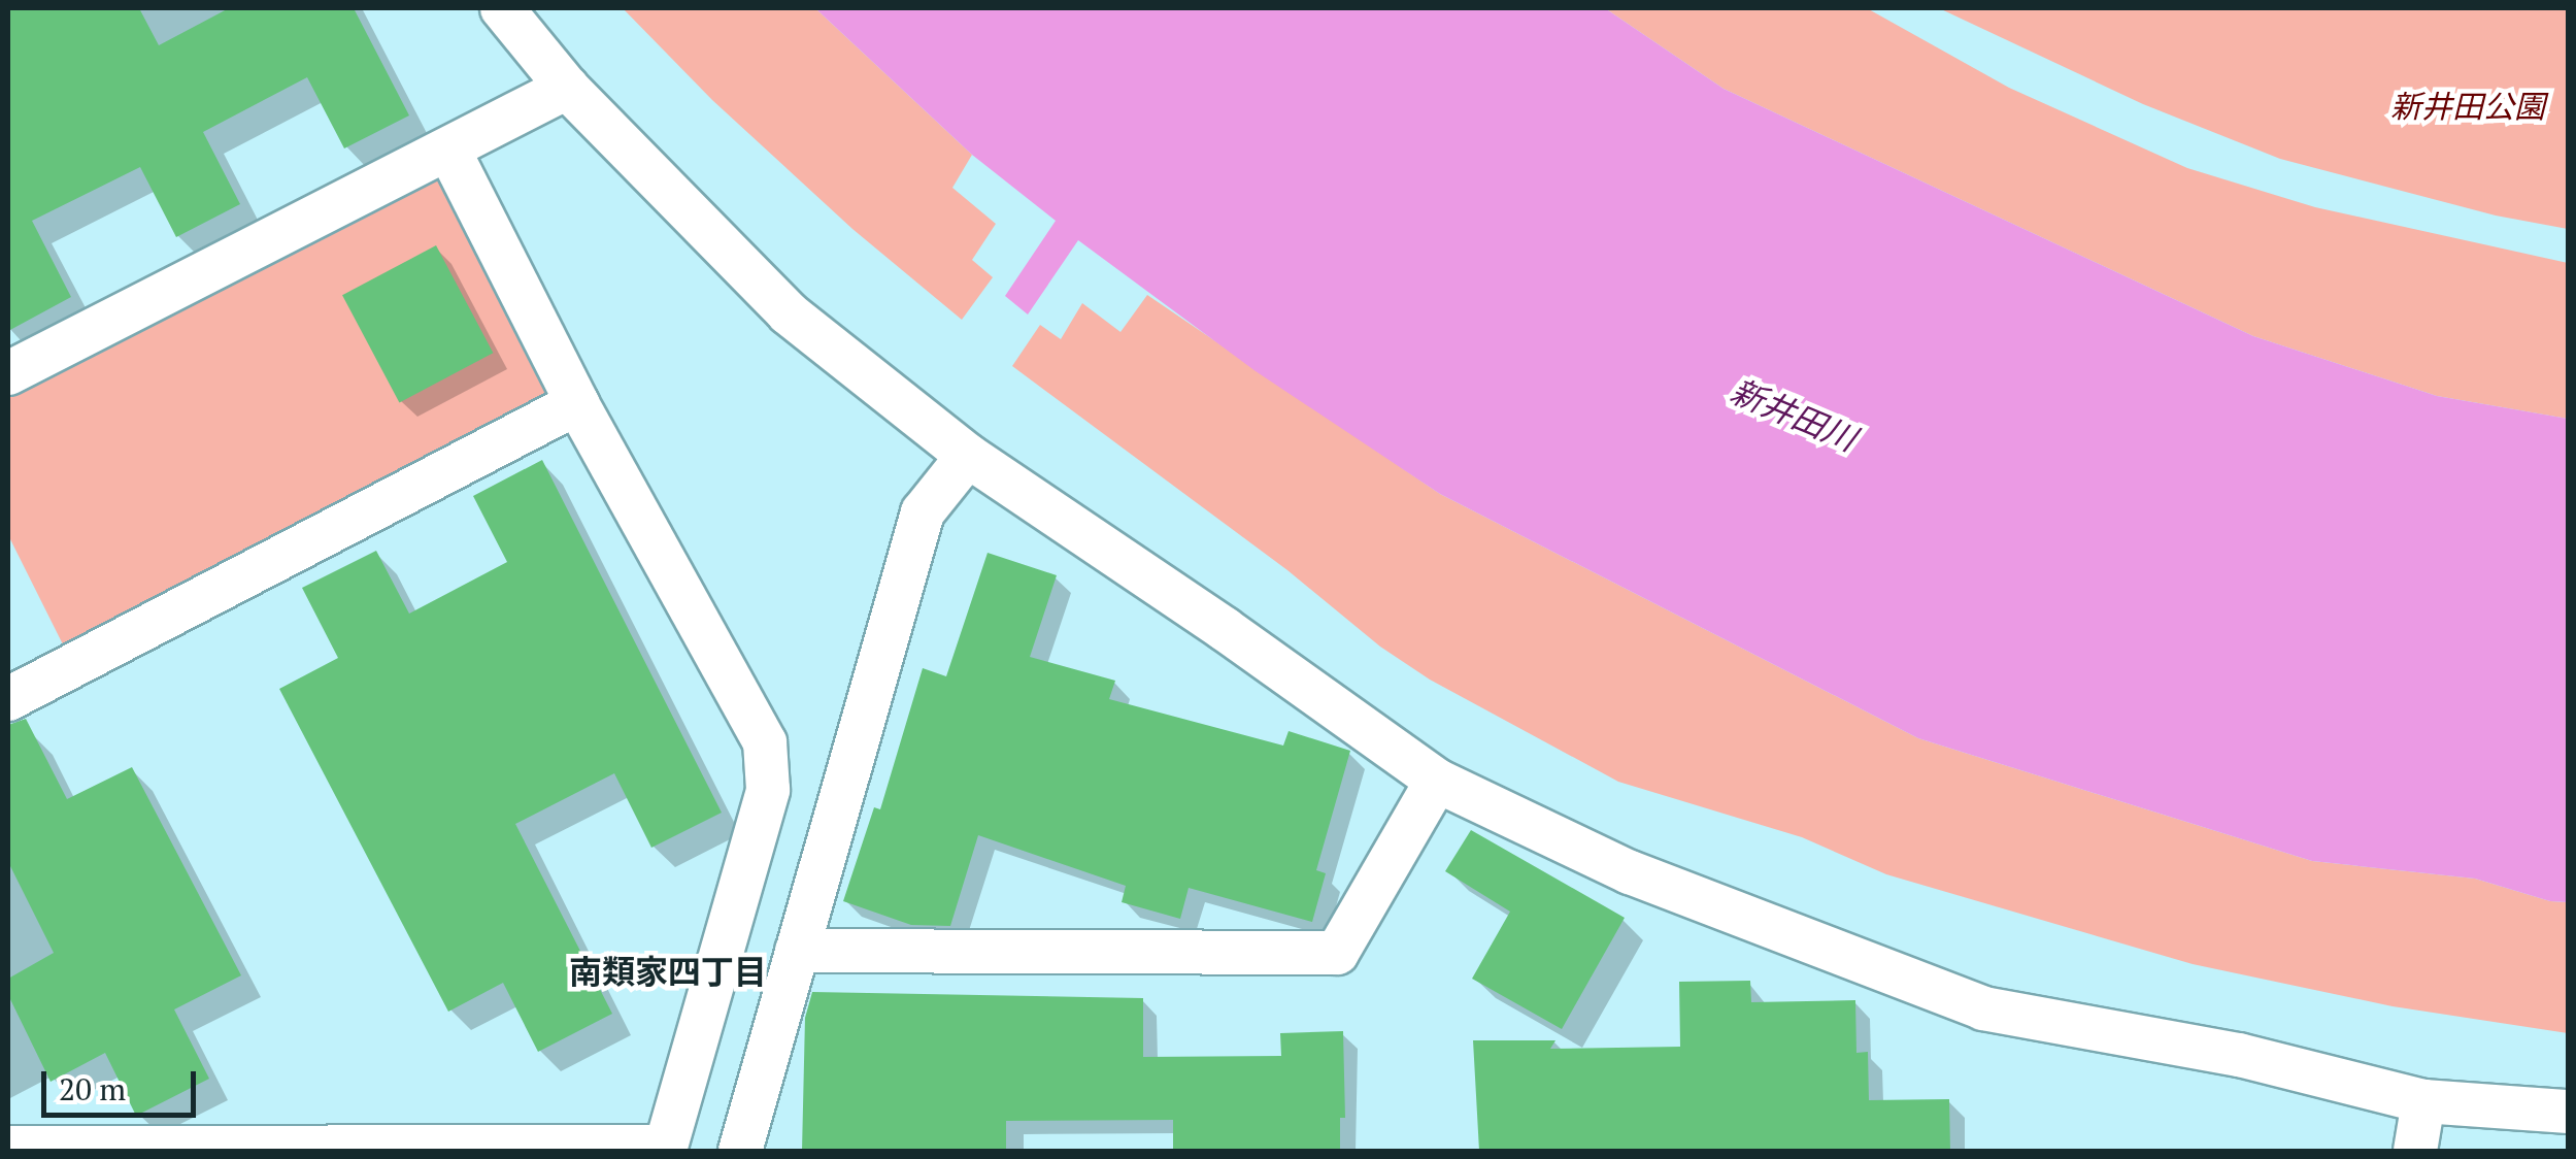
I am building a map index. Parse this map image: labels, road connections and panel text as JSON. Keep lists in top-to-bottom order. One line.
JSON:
{"districts":["南類家四丁目"],"water":["新井田川"],"parks":["新井田公園"],"scale_bar":"20 m"}
